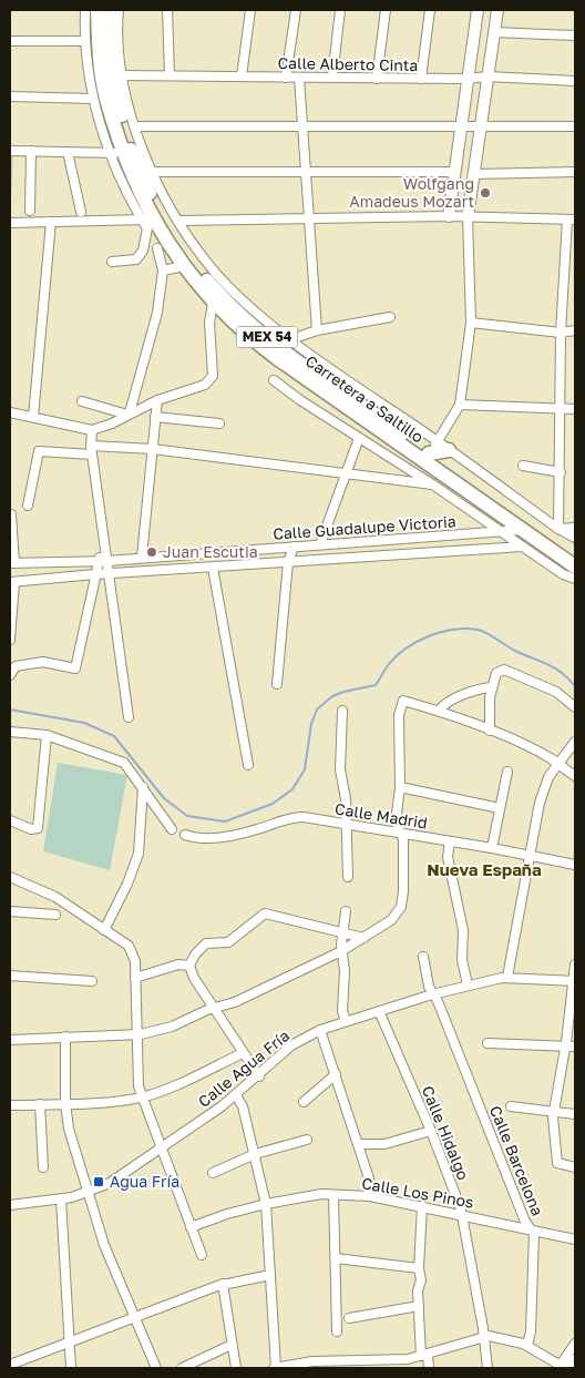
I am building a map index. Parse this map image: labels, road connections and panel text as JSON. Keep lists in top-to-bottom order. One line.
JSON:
{"streets":{"main road":["MEX 54","Carretera a Saltillo"],"street":["Calle Alberto Cinta","Calle Guadalupe Victoria","Calle Madrid","Calle Agua Fría","Calle Hidalgo","Calle Barcelona","Calle Los Pinos"]},"crossings":[["Calle Alberto Cinta","Carretera a Saltillo"],["Carretera a Saltillo","Calle Guadalupe Victoria"],["Calle Agua Fría","Calle Hidalgo"],["Calle Agua Fría","Calle Barcelona"],["Calle Hidalgo","Calle Los Pinos"],["Calle Barcelona","Calle Los Pinos"]],"districts":["Nueva España"],"places":{"other":["Wolfgang Amadeus Mozart","Juan Escutia"],"transit":["Agua Fría"]}}
